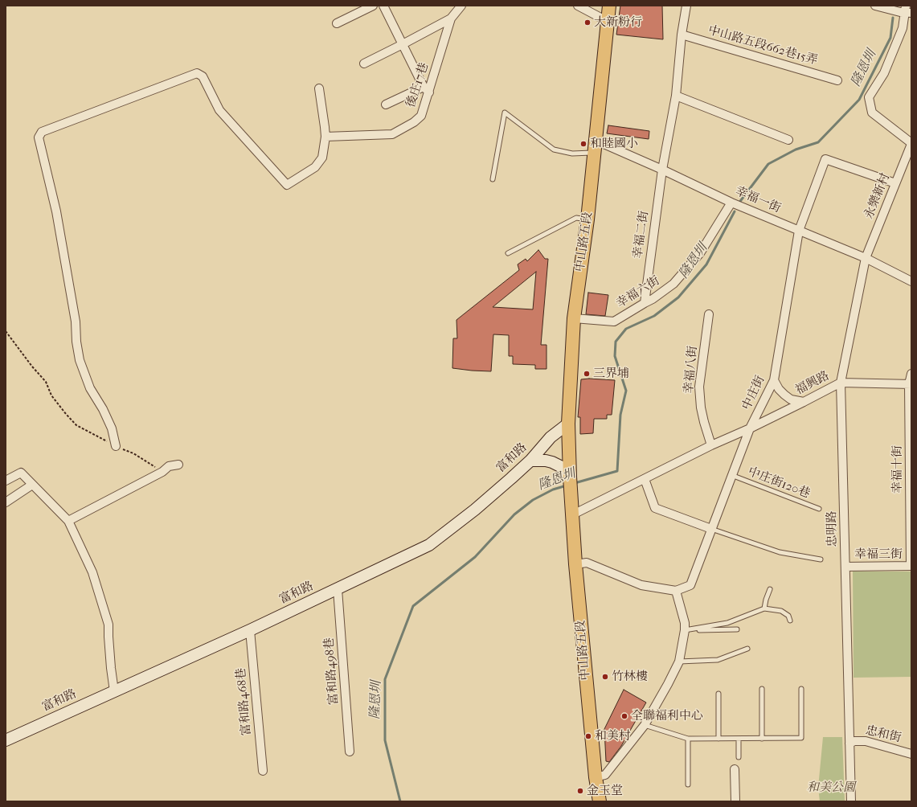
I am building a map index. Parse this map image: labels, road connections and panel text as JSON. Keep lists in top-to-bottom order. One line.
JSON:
{"streets":{"main road":["中山路五段"],"street":["中山路五段662巷15弄","後庄17巷","永樂新村","幸福一街","幸福二街","幸福六街","幸福八街","福興路","中庄街","富和路","幸福十街","忠明路","幸福三街","富和路498巷","富和路468巷","忠和街"],"lane":["中庄街120巷"]},"crossings":[["永樂新村","幸福一街"],["永樂新村","中庄街"],["永樂新村","忠明路"],["幸福一街","幸福二街"],["幸福一街","中山路五段"],["幸福一街","幸福六街"],["幸福一街","中庄街"],["幸福一街","忠明路"],["幸福二街","幸福六街"],["中山路五段","幸福六街"],["中山路五段","福興路"],["中山路五段","富和路"],["幸福八街","福興路"],["福興路","中庄街"],["福興路","幸福十街"],["福興路","忠明路"],["中庄街","中庄街120巷"],["富和路","富和路498巷"],["富和路","富和路468巷"],["幸福十街","幸福三街"],["忠明路","幸福三街"],["忠明路","忠和街"]],"water":["隆恩圳"],"parks":["和美公園"],"places":["大新粉行","和睦國小","三界埔","竹林樓","全聯福利中心","和美村","金玉堂"]}
